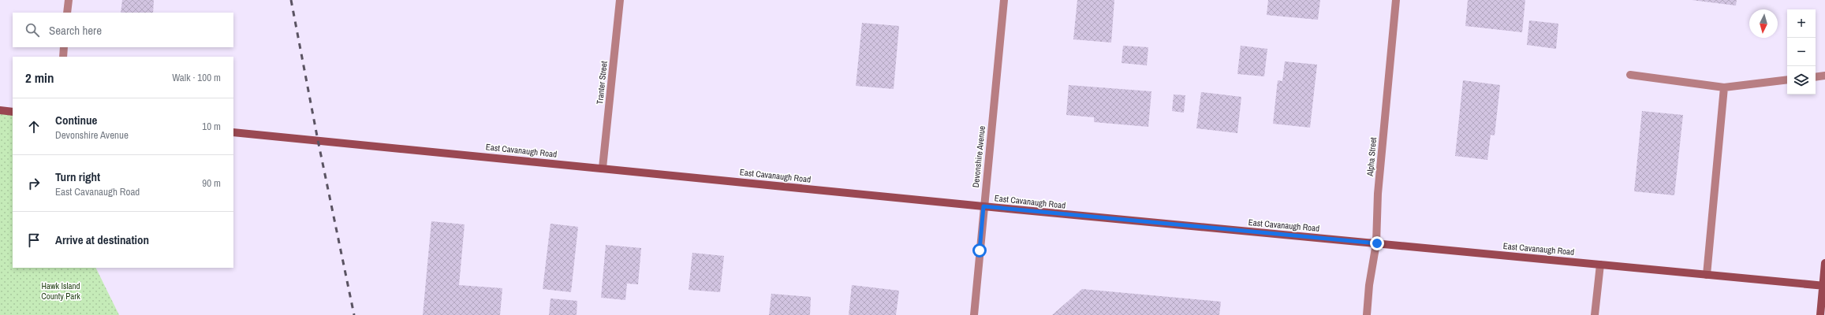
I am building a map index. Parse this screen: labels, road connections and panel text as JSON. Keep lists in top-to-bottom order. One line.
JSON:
{"streets":{"street":["Tranter Street","East Cavanaugh Road","Devonshire Avenue","Alpha Street"]},"crossings":[["Tranter Street","East Cavanaugh Road"],["East Cavanaugh Road","Devonshire Avenue"],["East Cavanaugh Road","Alpha Street"]],"parks":["Hawk Island County Park"],"north":"bottom","page":{"map_buttons":["+","−"],"search":"Search here","heading":["2 min","Walk · 100 m"],"list":[["Continue","Devonshire Avenue","10 m"],["Turn right","East Cavanaugh Road","90 m"],"Arrive at destination"]}}
